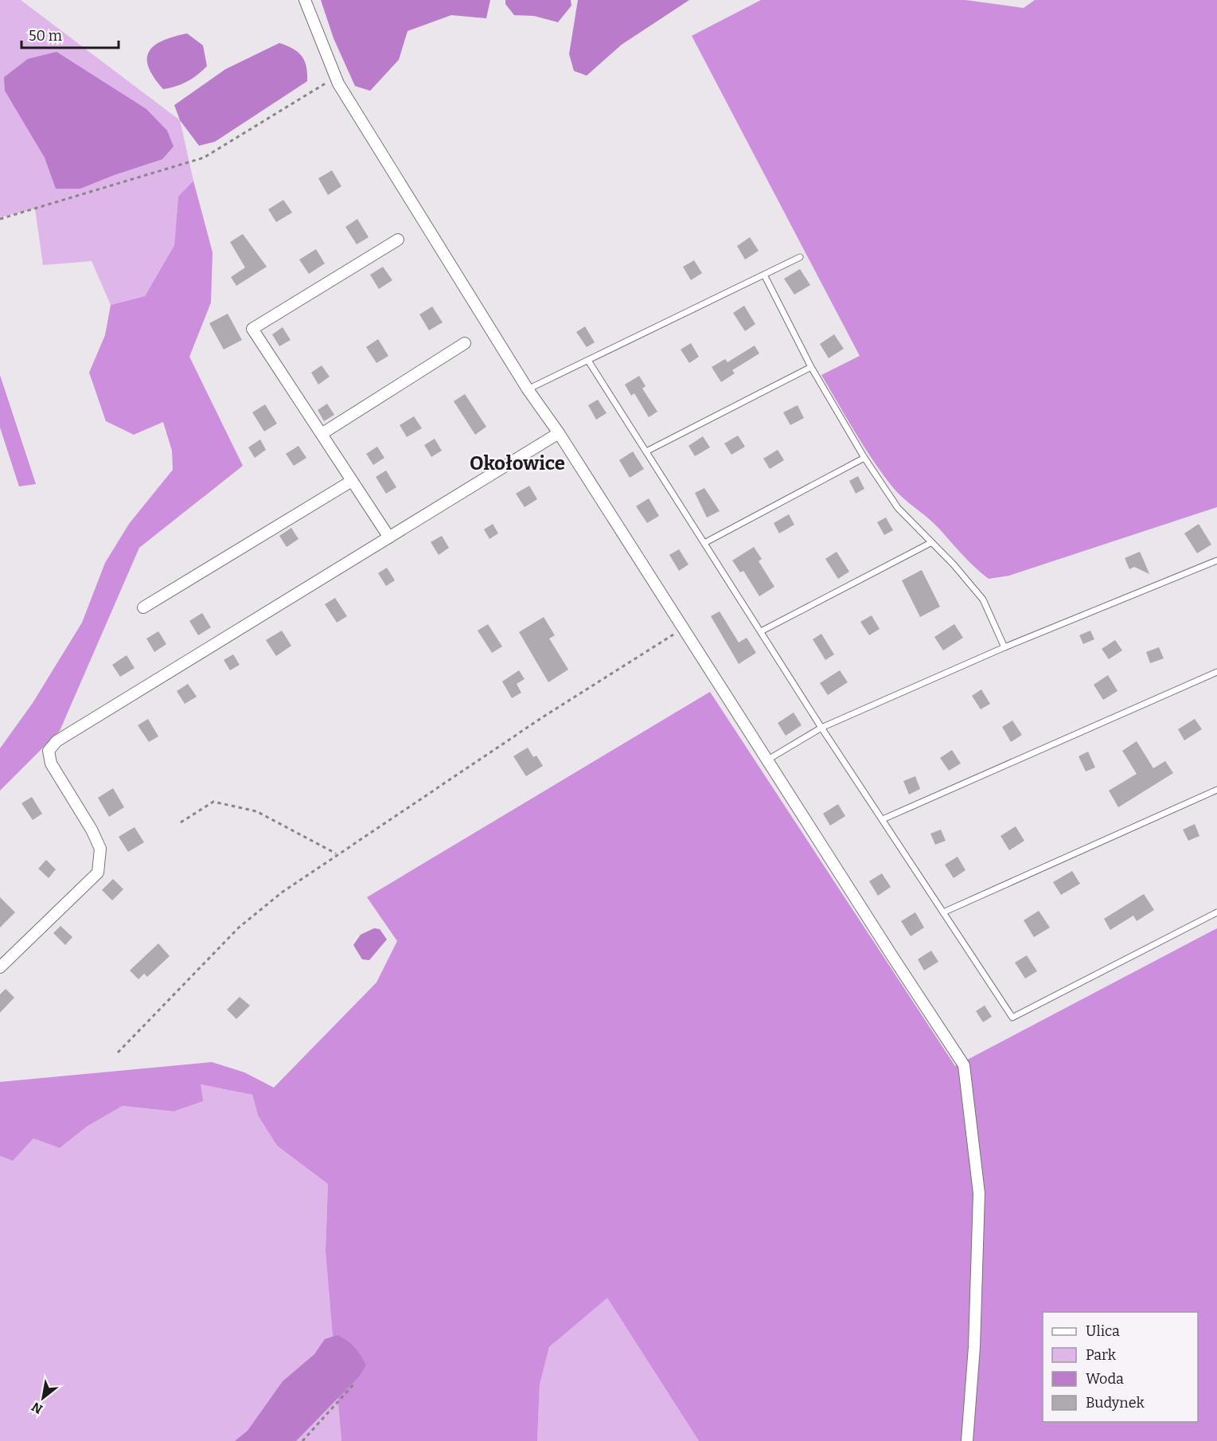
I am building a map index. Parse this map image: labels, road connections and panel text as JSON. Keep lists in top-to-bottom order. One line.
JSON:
{"districts":["Okołowice"],"legend":["Ulica","Park","Woda","Budynek"],"scale_bar":"50 m","north":"bottom left"}
